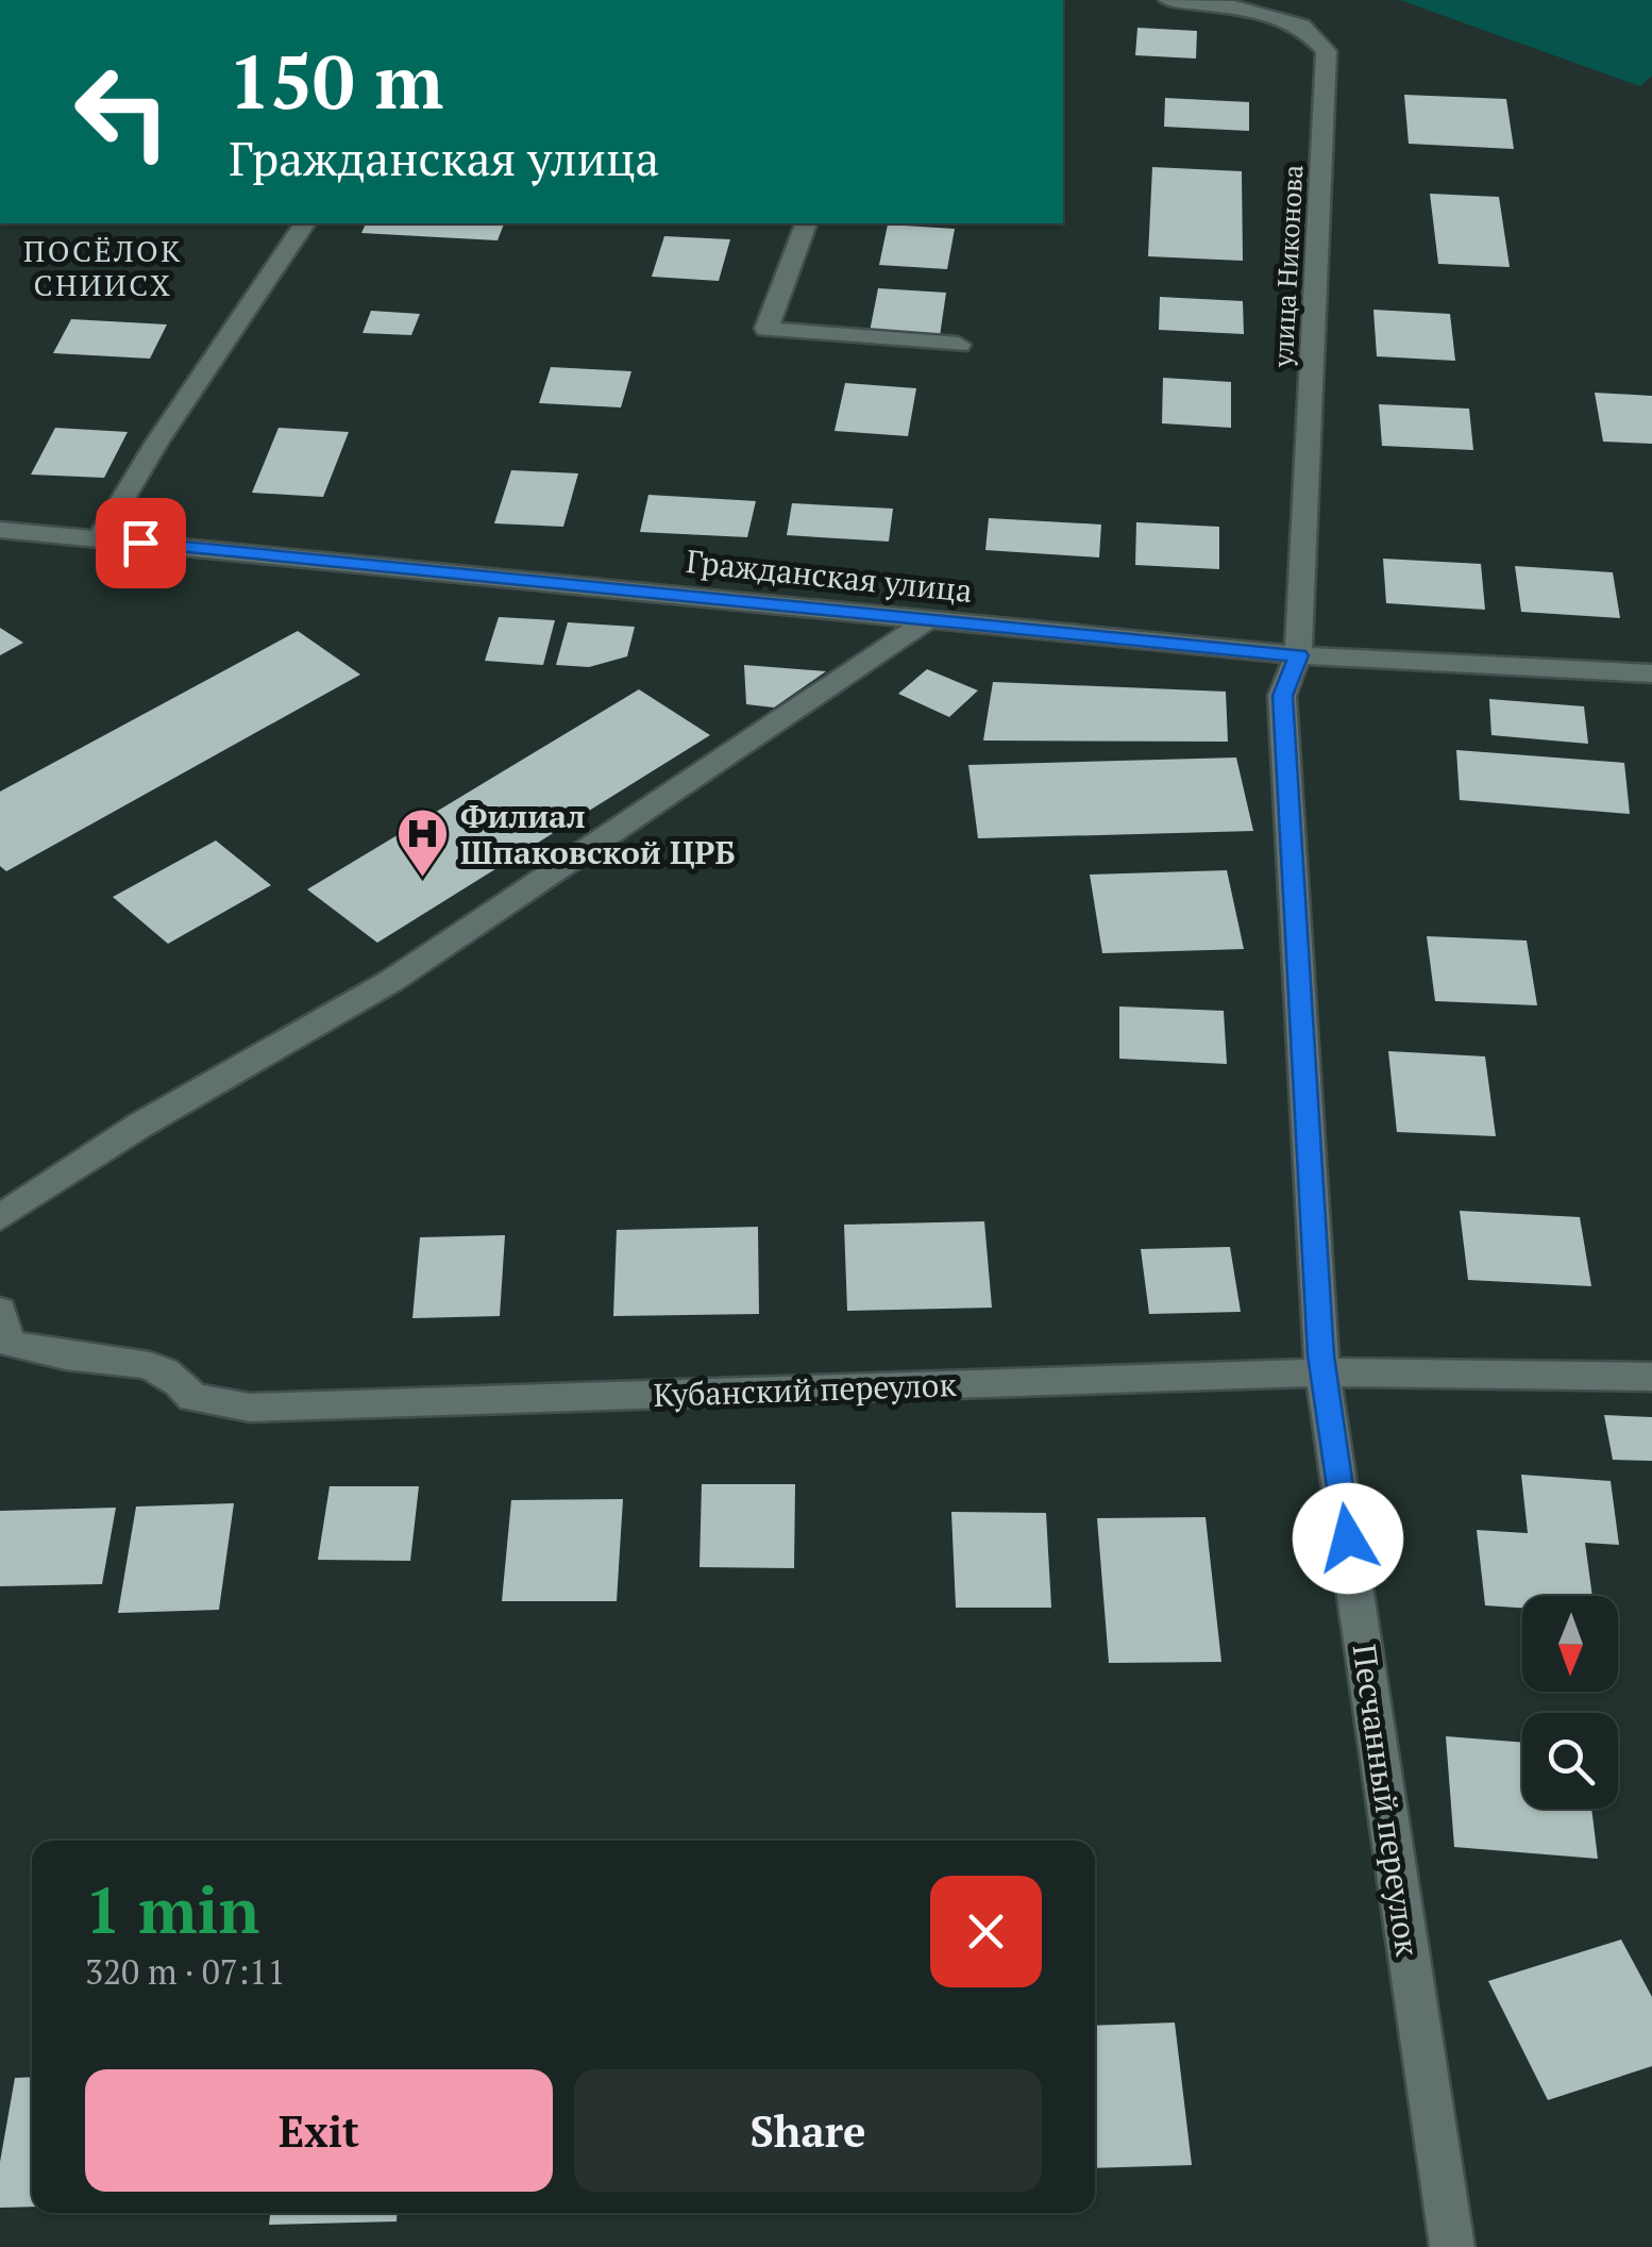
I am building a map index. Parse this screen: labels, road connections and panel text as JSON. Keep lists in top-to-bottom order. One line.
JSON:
{"streets":{"street":["улица Никонова","Гражданская улица","Кубанский переулок","Песчанный переулок"]},"crossings":[["улица Никонова","Гражданская улица"],["улица Никонова","Песчанный переулок"],["Гражданская улица","Песчанный переулок"],["Кубанский переулок","Песчанный переулок"]],"districts":["ПОСЁЛОК СНИИСХ"],"places":{"hospital":["Филиал Шпаковской ЦРБ"]},"north":"bottom","page":{"turn":["150 m","Гражданская улица"],"heading":["1 min","320 m · 07:11"],"buttons":["Exit","Share"]}}
